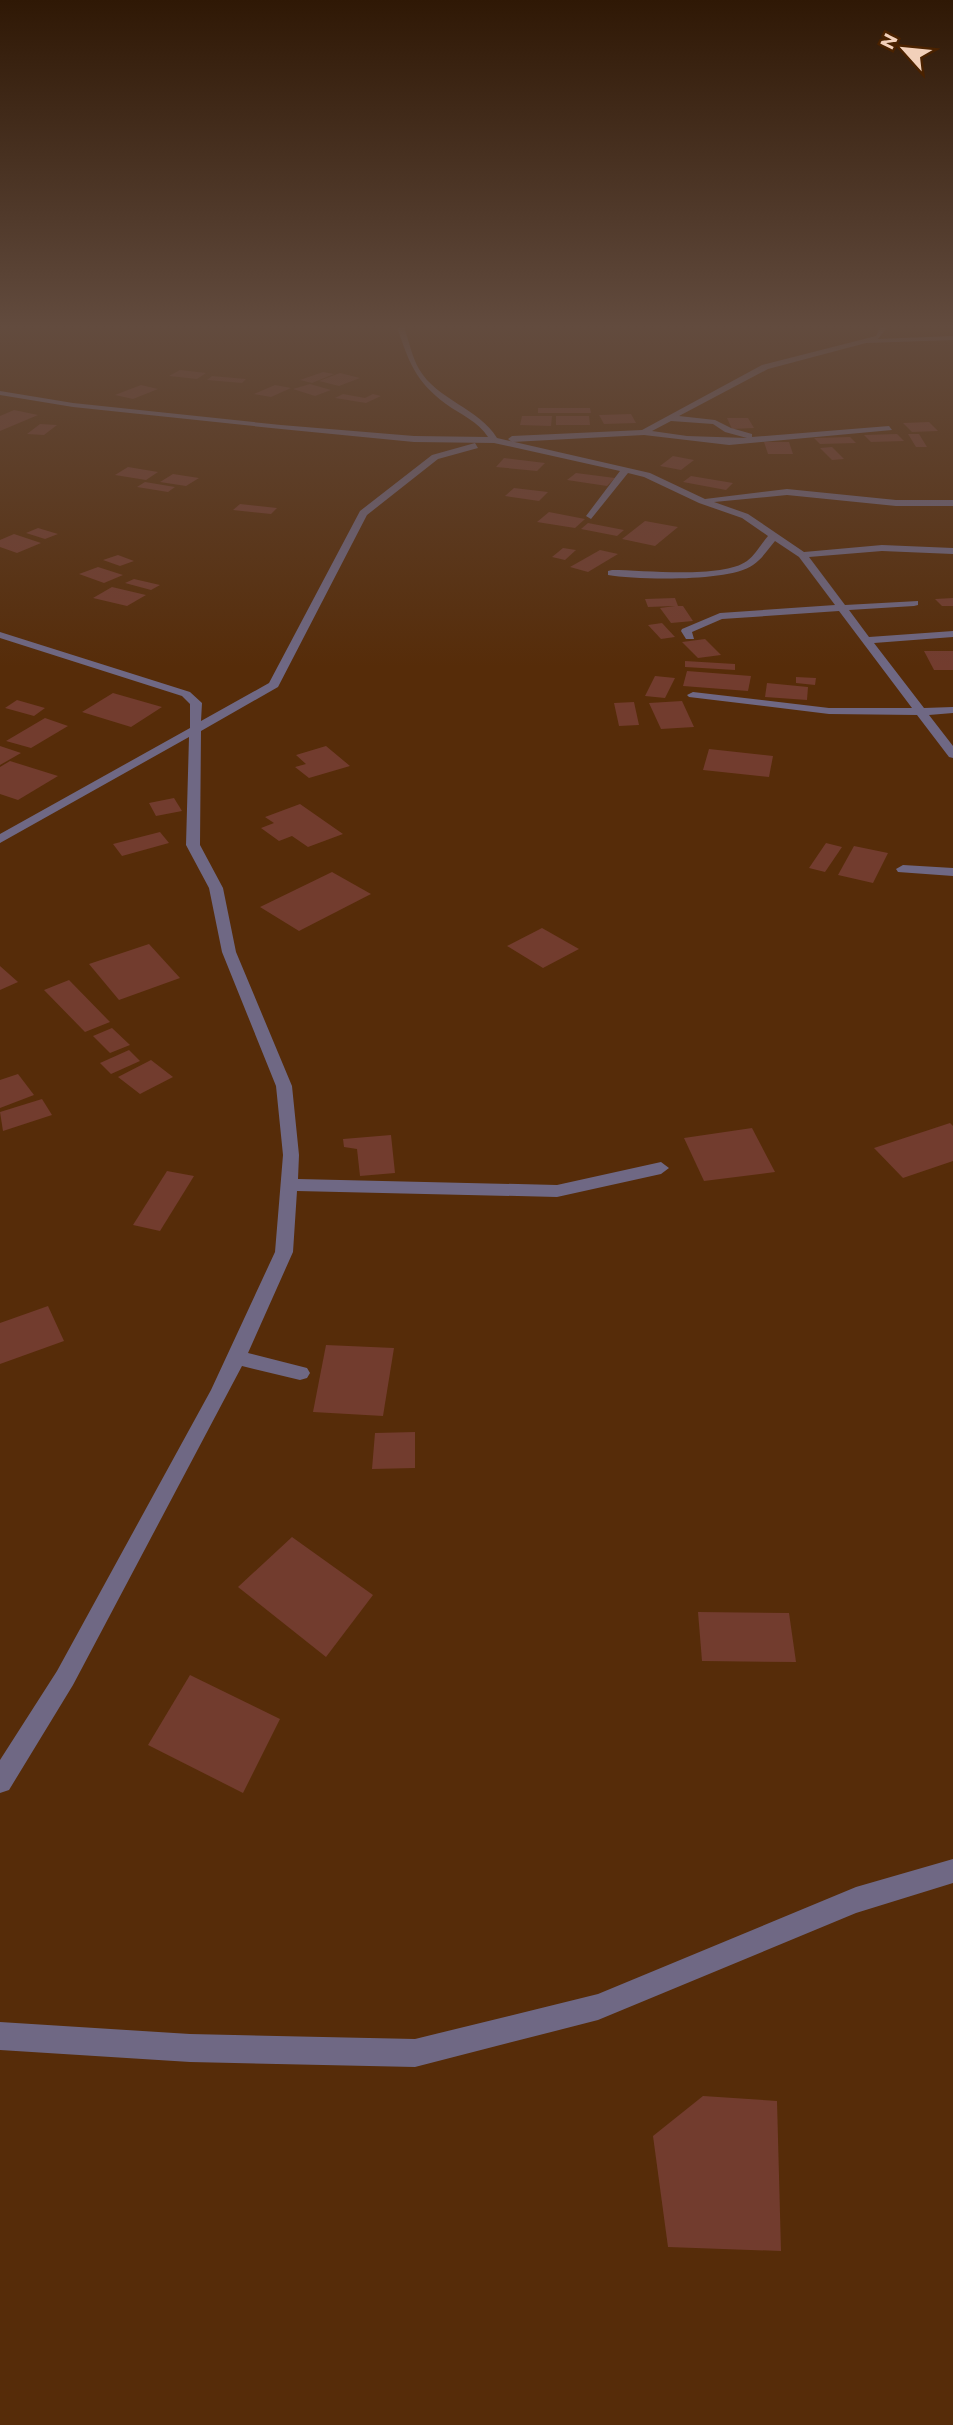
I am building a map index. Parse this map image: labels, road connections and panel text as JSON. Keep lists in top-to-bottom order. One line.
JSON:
{"north":"top left"}
